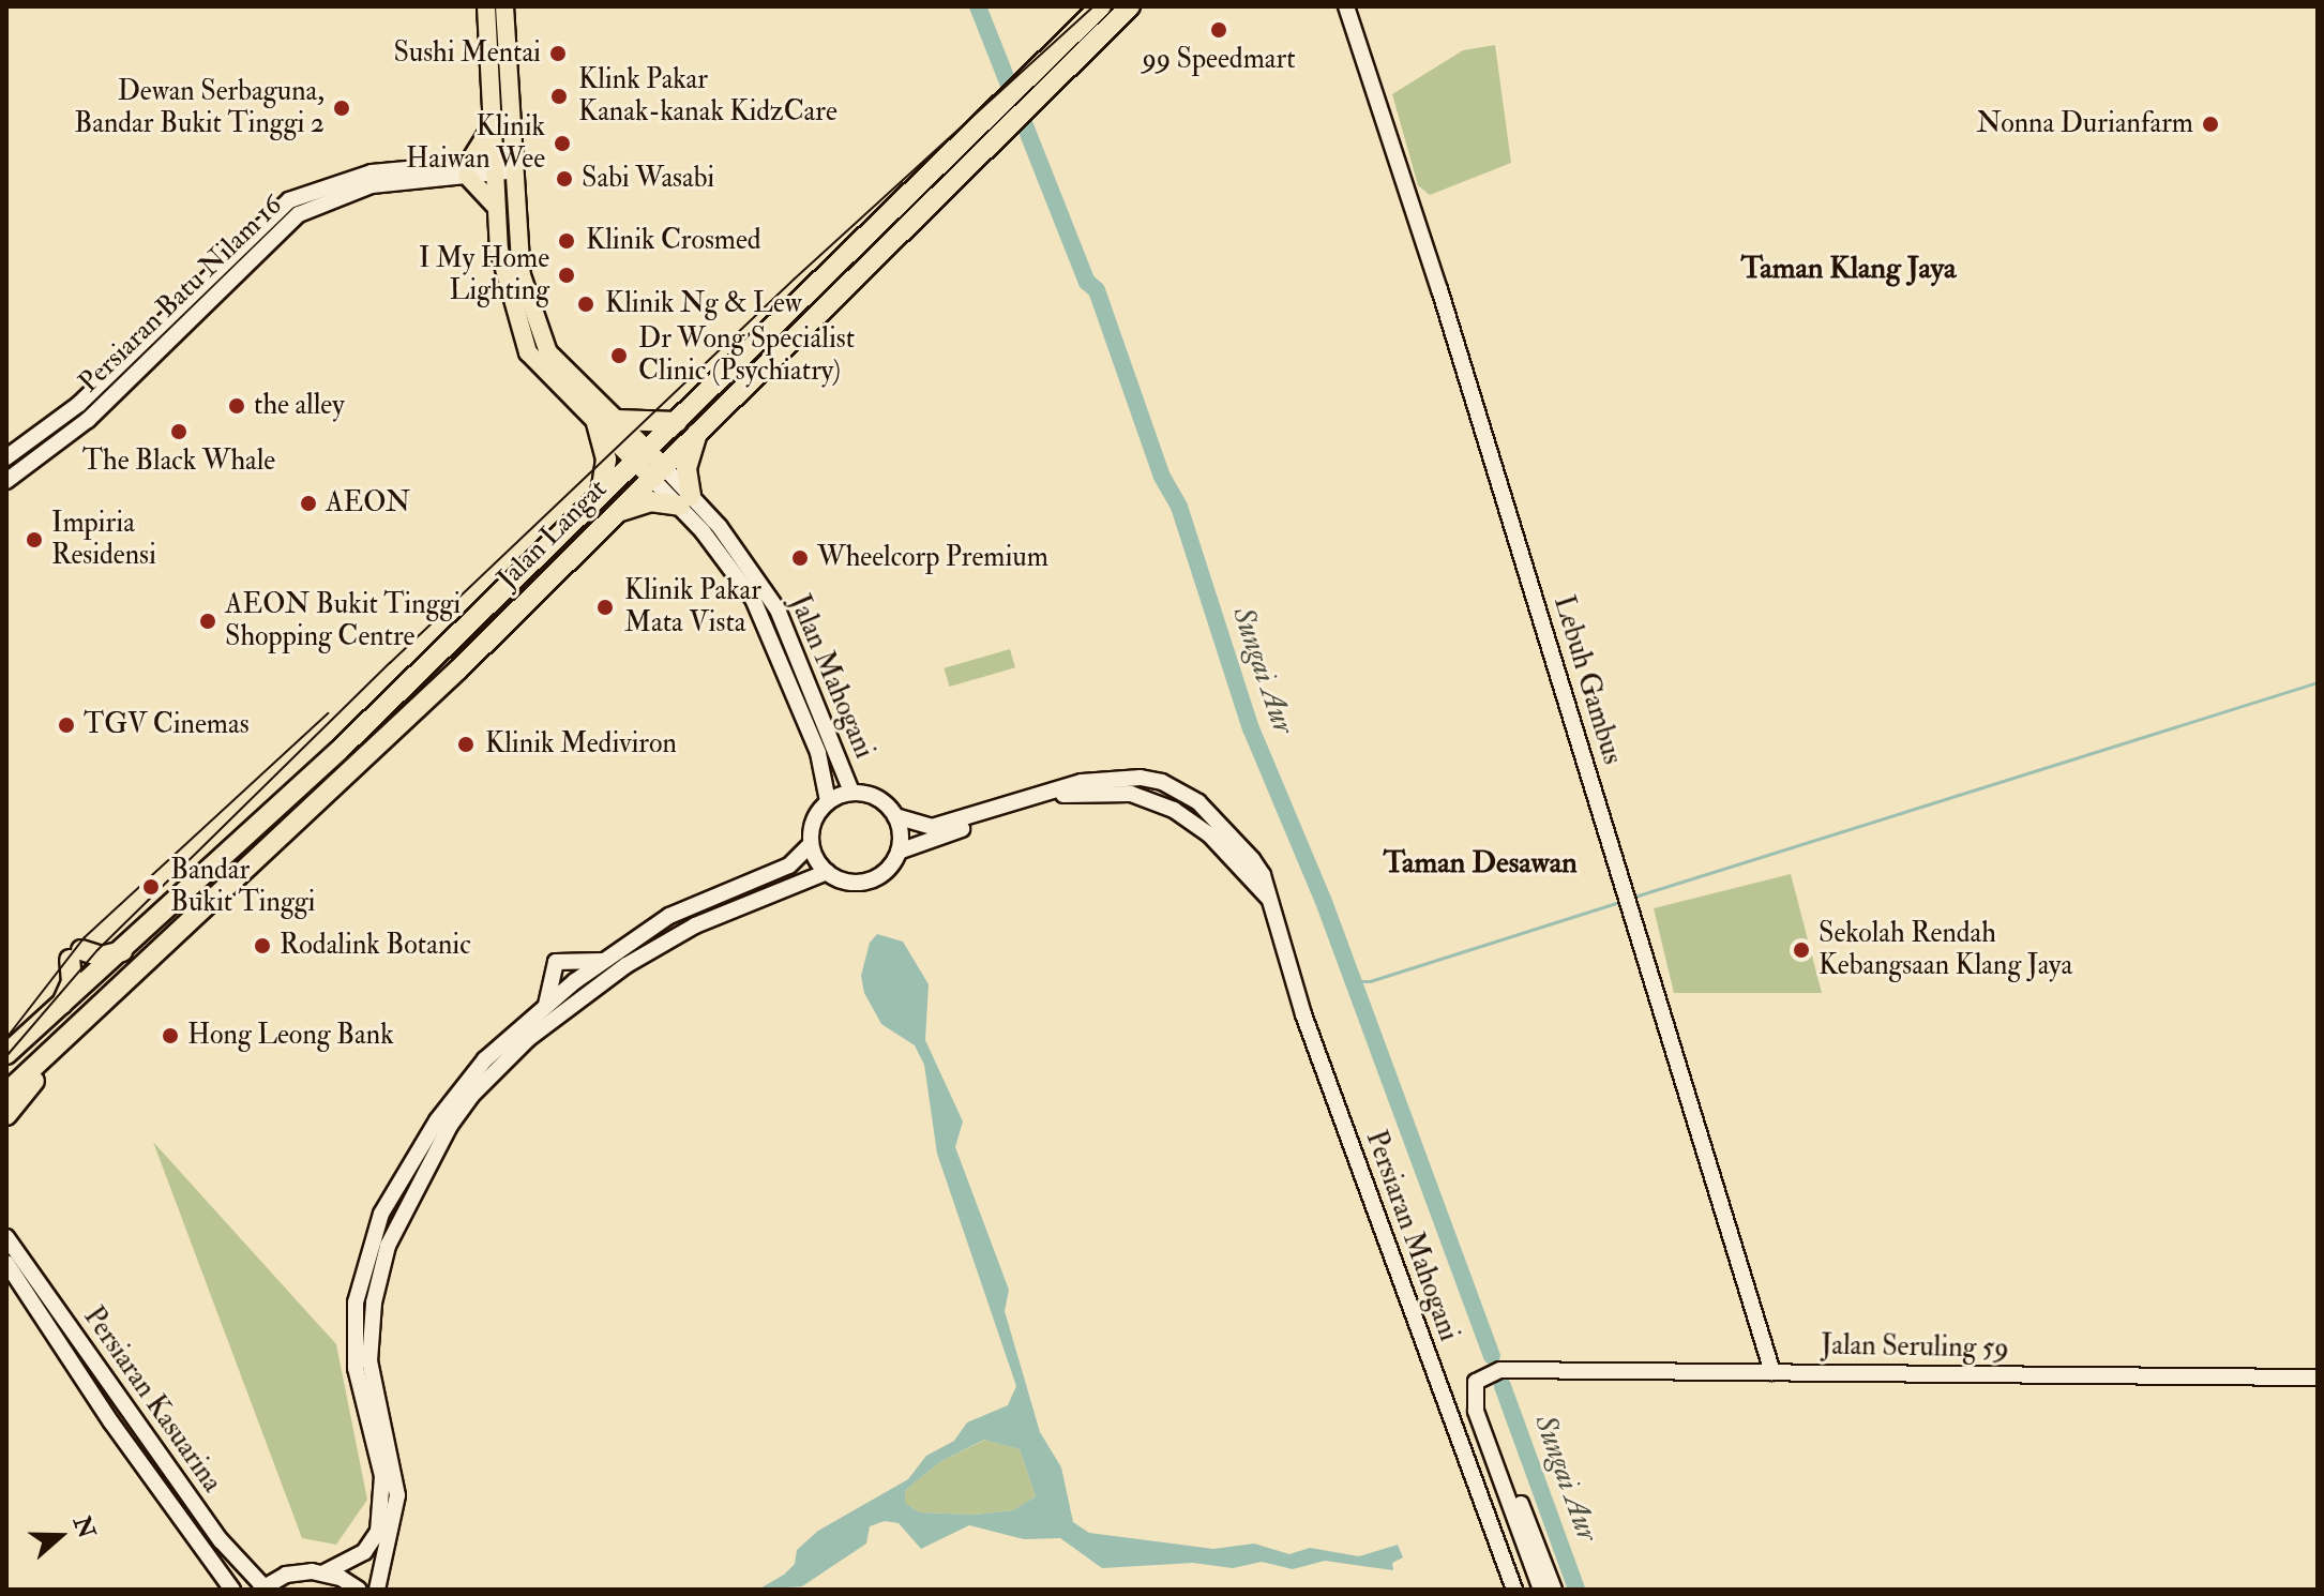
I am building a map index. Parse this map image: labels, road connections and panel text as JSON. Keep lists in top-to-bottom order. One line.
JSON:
{"streets":{"highway":["Jalan Langat"],"main road":["Persiaran Batu Nilam 16","Jalan Mahogani","Lebuh Gambus","Persiaran Mahogani","Jalan Seruling 59","Persiaran Kasuarina"]},"crossings":[["Jalan Langat","Jalan Mahogani"],["Jalan Mahogani","Persiaran Mahogani"],["Lebuh Gambus","Jalan Seruling 59"]],"districts":["Taman Klang Jaya","Taman Desawan"],"water":["Sungai Aur"],"places":["99 Speedmart","Sushi Mentai","Klink Pakar Kanak-kanak KidzCare","Dewan Serbaguna, Bandar Bukit Tinggi 2","Nonna Durianfarm","Klinik Haiwan Wee","Sabi Wasabi","Klinik Crosmed","I My Home Lighting","Klinik Ng & Lew","Dr Wong Specialist Clinic (Psychiatry)","the alley","The Black Whale","AEON","Impiria Residensi","Wheelcorp Premium","Klinik Pakar Mata Vista","AEON Bukit Tinggi Shopping Centre","TGV Cinemas","Klinik Mediviron","Bandar Bukit Tinggi","Rodalink Botanic","Sekolah Rendah Kebangsaan Klang Jaya","Hong Leong Bank"],"north":"right"}
